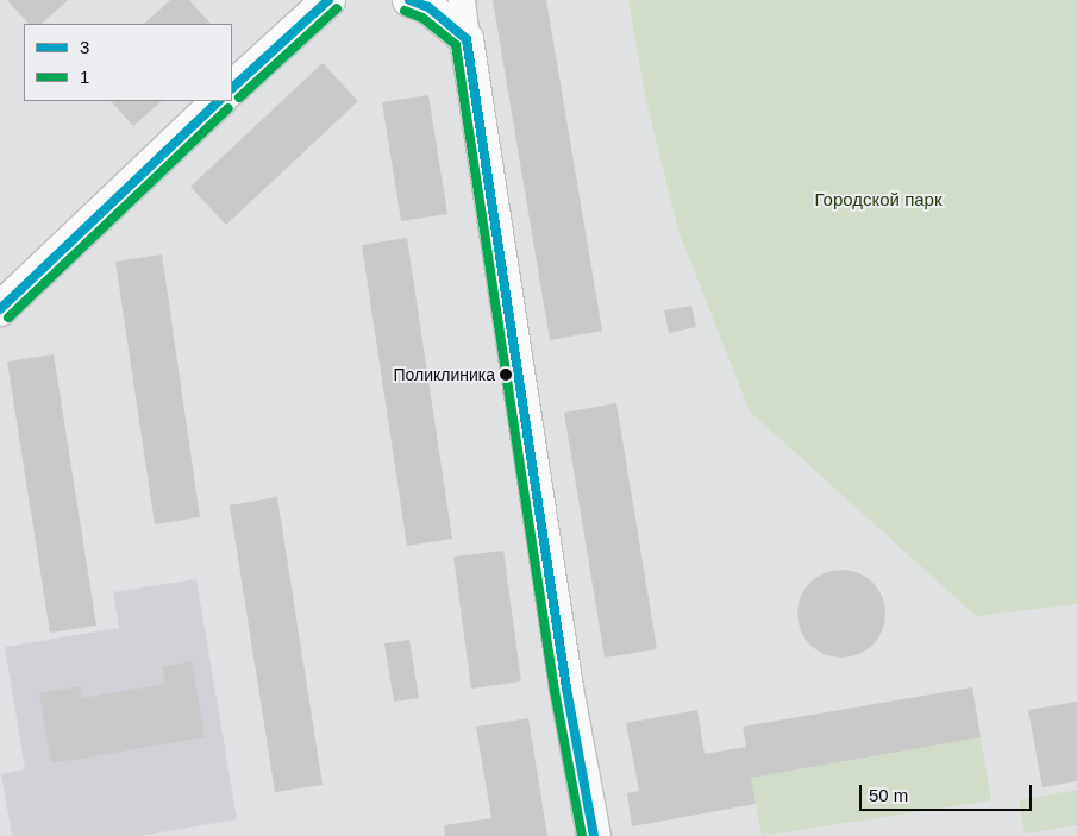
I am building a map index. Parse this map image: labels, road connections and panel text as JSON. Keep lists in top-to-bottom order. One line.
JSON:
{"parks":["Городской парк"],"places":["Поликлиника"],"lines":["transit line 3","transit line 1"],"legend":["3","1"],"scale_bar":"50 m"}
